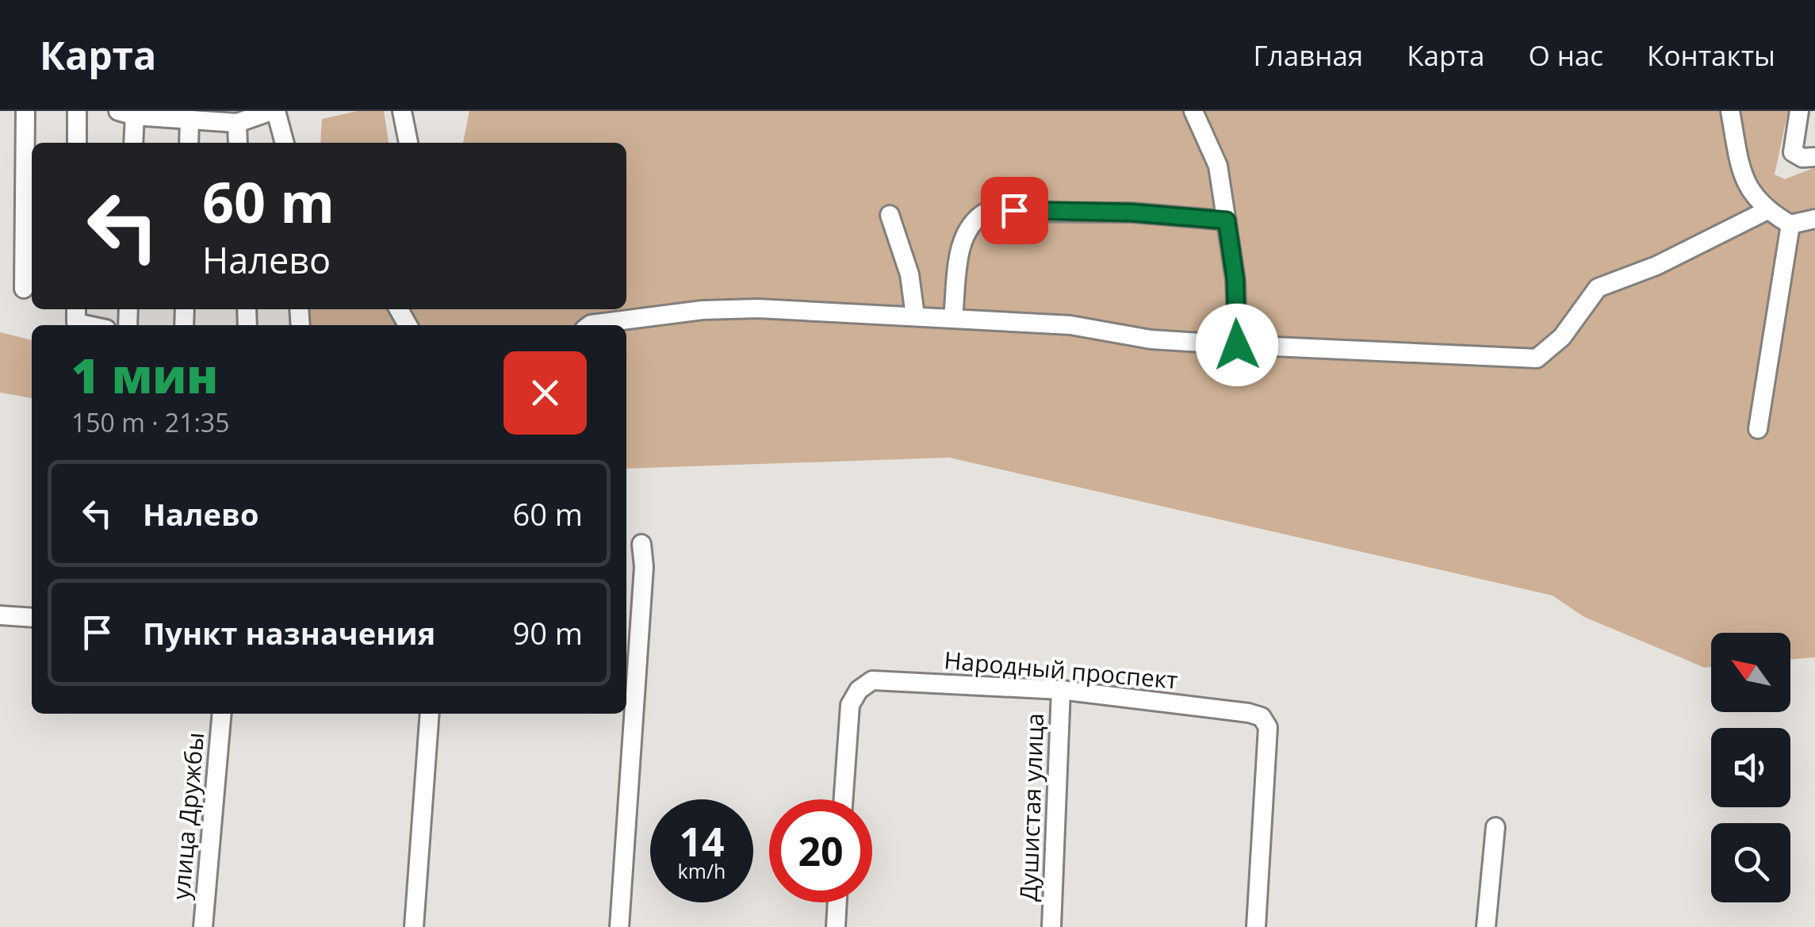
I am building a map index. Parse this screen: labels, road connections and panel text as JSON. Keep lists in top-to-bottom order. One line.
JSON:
{"streets":{"street":["Народный проспект","Душистая улица","улица Дружбы"]},"crossings":[["Народный проспект","Душистая улица"]],"north":"top left","page":{"header":"Карта","nav":["Главная","Карта","О нас","Контакты"],"turn":["60 m","Налево"],"heading":["1 мин","150 m · 21:35"],"list":[{"name":"Налево","value":"60 m"},{"name":"Пункт назначения","value":"90 m"}],"speed":"14 km/h","limit":"20"}}
